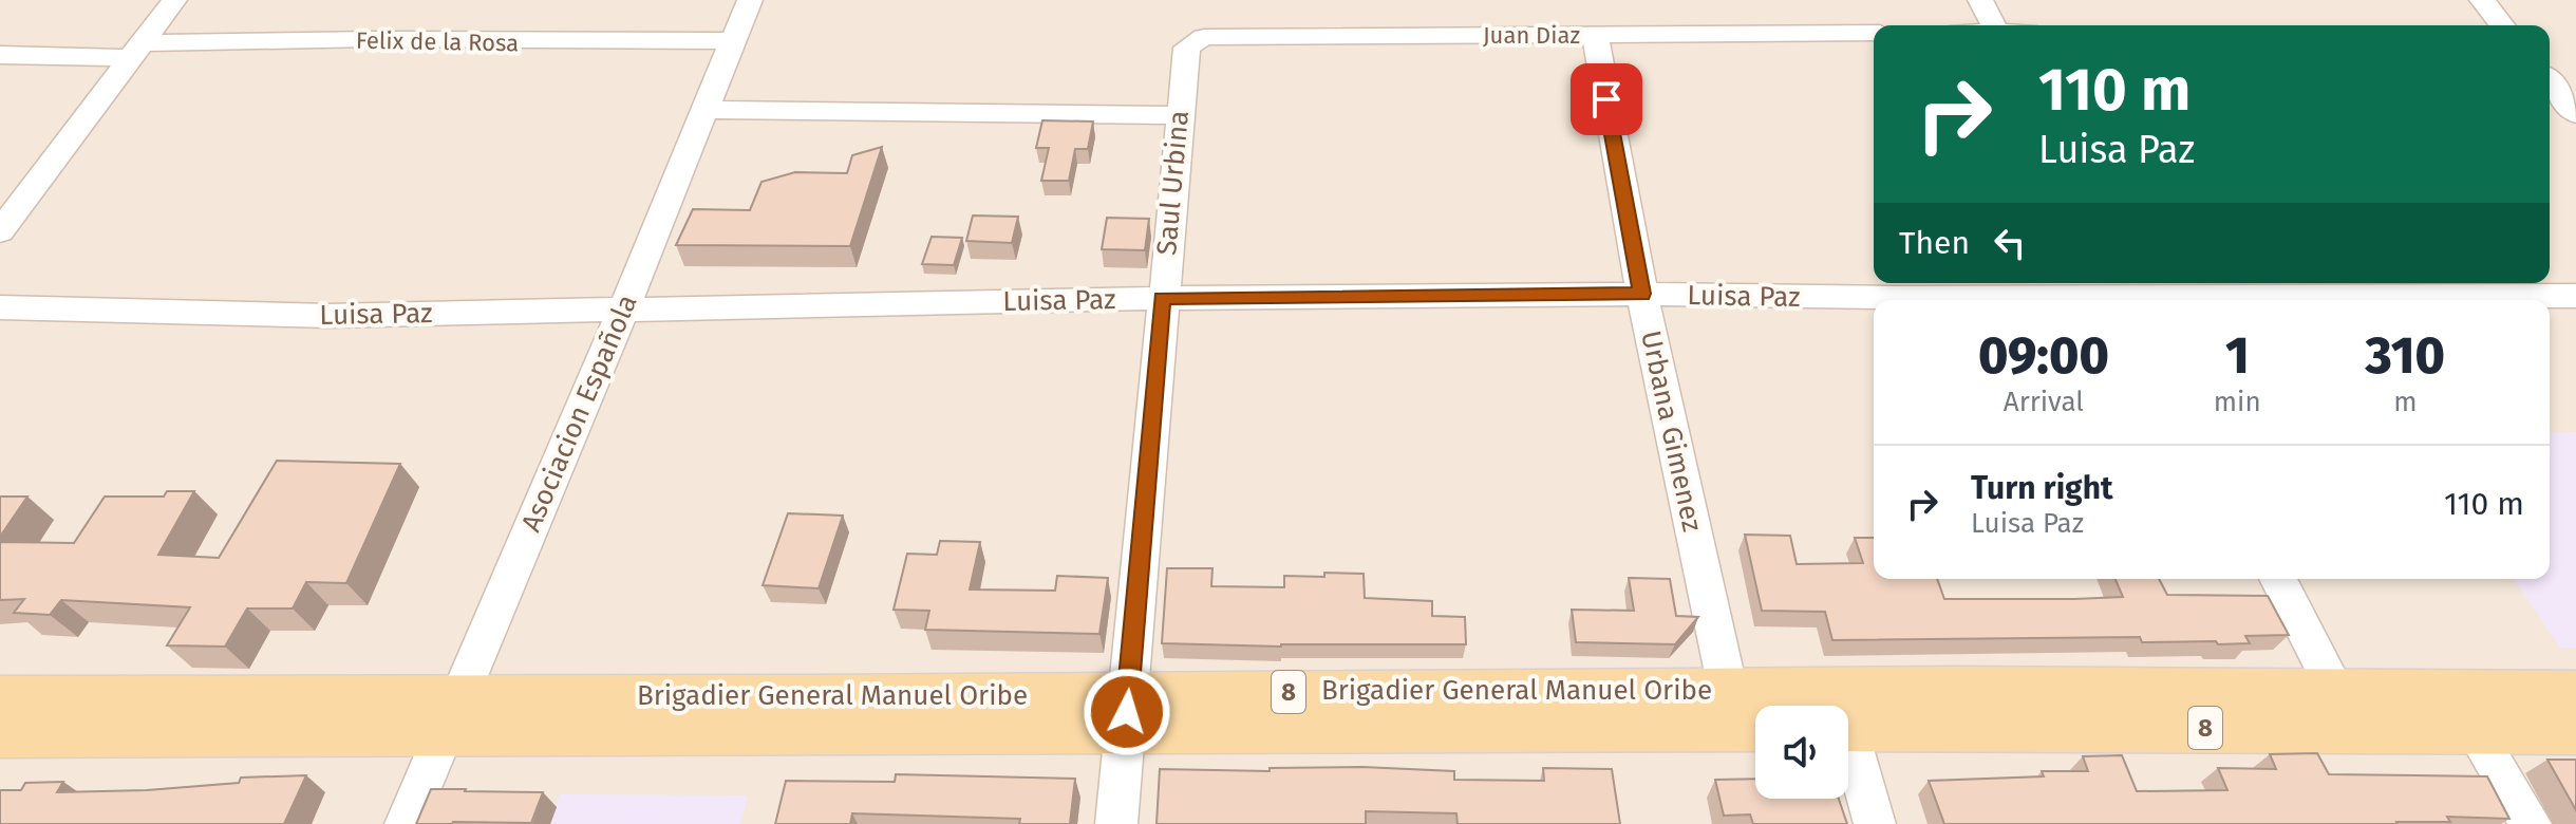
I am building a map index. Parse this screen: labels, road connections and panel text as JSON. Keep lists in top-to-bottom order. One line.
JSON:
{"streets":{"main road":["Brigadier General Manuel Oribe","8"],"street":["Juan Diaz","Felix de la Rosa","Saul Urbina","Luisa Paz","Asociacion Española","Urbana Gimenez"]},"crossings":[["Juan Diaz","Saul Urbina"],["Juan Diaz","Urbana Gimenez"],["Felix de la Rosa","Asociacion Española"],["Saul Urbina","Luisa Paz"],["Saul Urbina","Brigadier General Manuel Oribe"],["Luisa Paz","Asociacion Española"],["Luisa Paz","Urbana Gimenez"],["Asociacion Española","Brigadier General Manuel Oribe"],["Urbana Gimenez","Brigadier General Manuel Oribe"]],"page":{"turn":["110 m","Luisa Paz"],"then":"Then","eta":["09:00","Arrival","1","min","310","m"],"list":[{"name":"Turn right","note":"Luisa Paz","value":"110 m"}]}}
